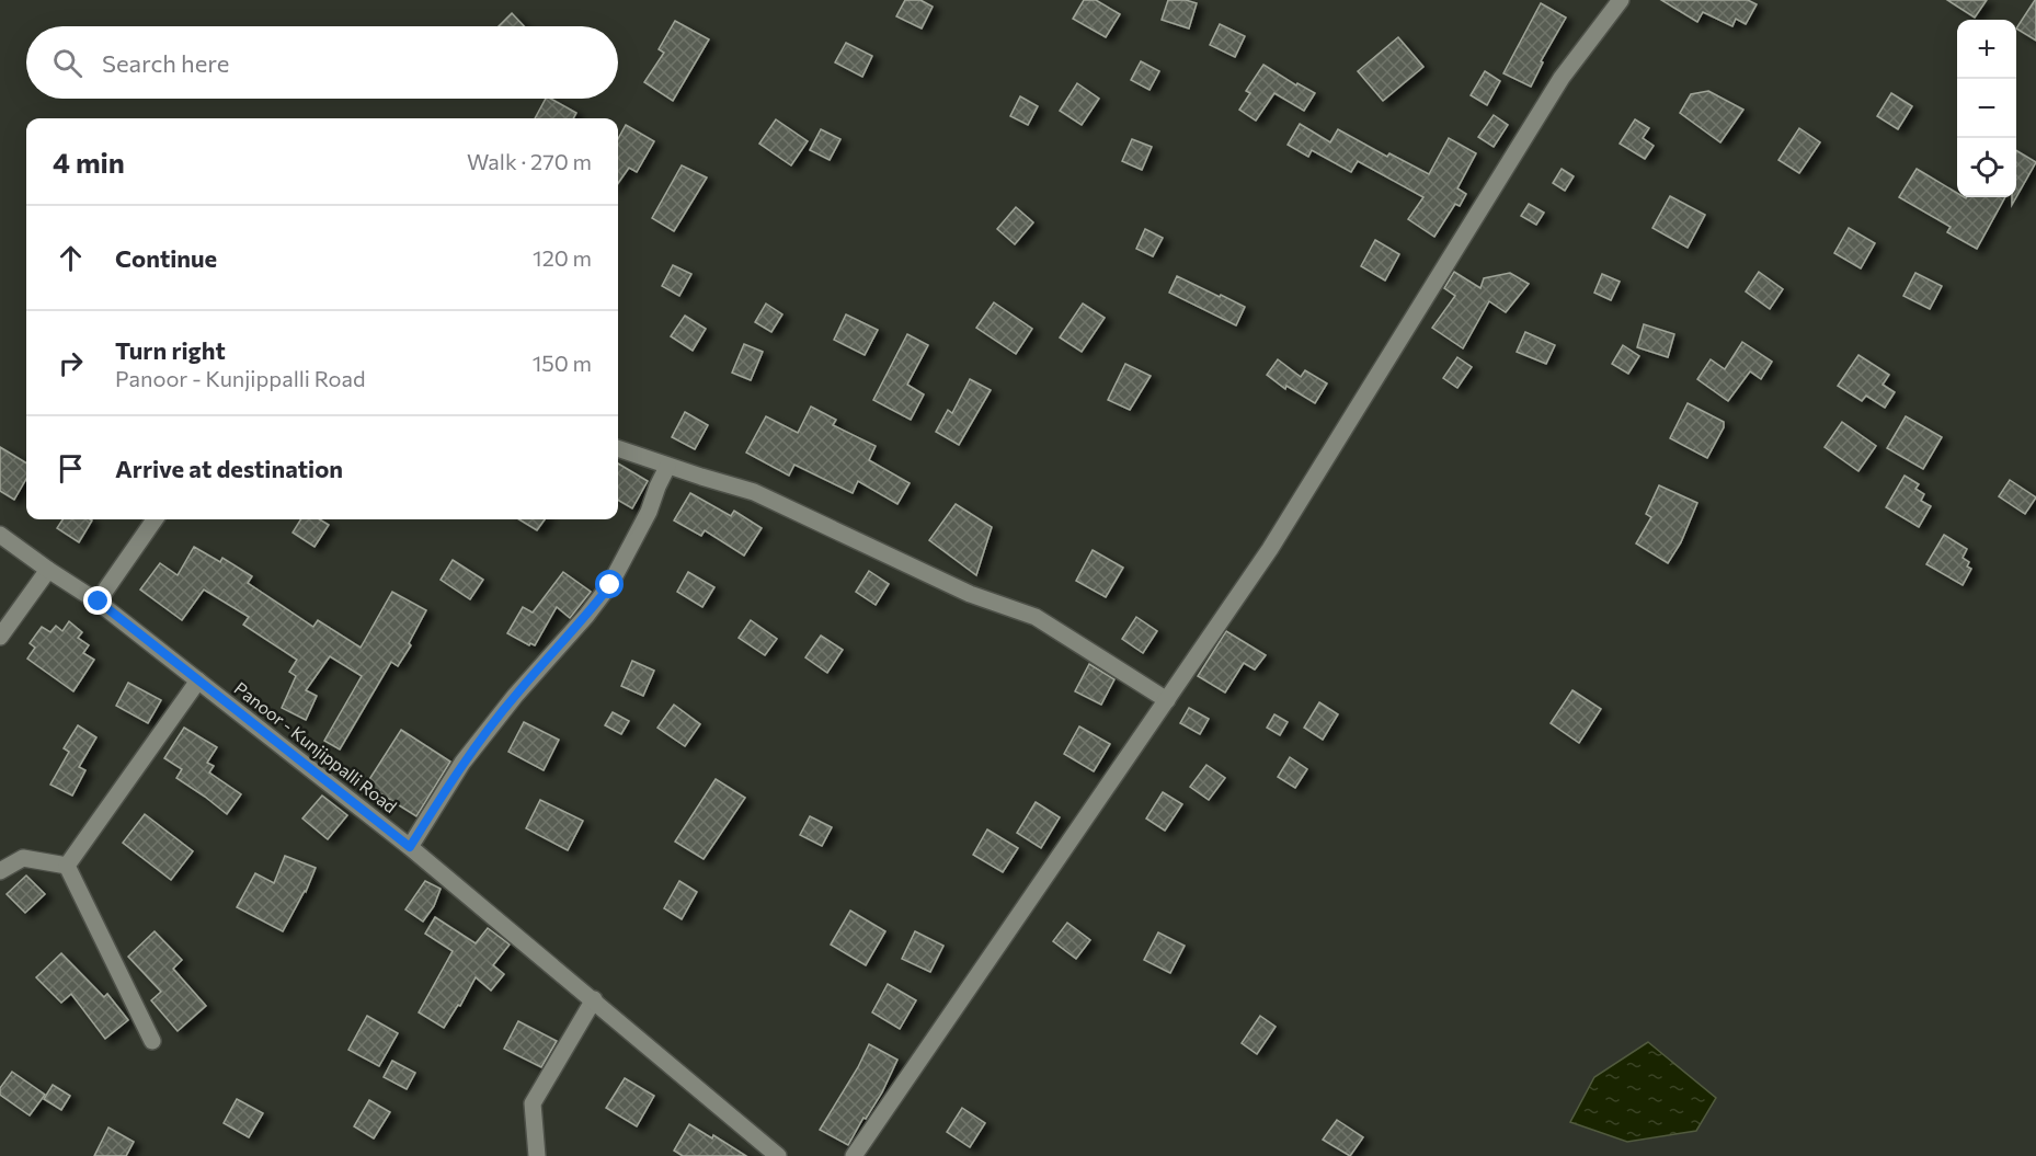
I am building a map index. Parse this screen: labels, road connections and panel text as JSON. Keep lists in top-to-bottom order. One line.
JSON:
{"streets":{"street":["Panoor - Kunjippalli Road"]},"page":{"map_buttons":["+","−"],"search":"Search here","heading":["4 min","Walk · 270 m"],"list":[["Continue","120 m"],["Turn right","Panoor - Kunjippalli Road","150 m"],"Arrive at destination"]}}
